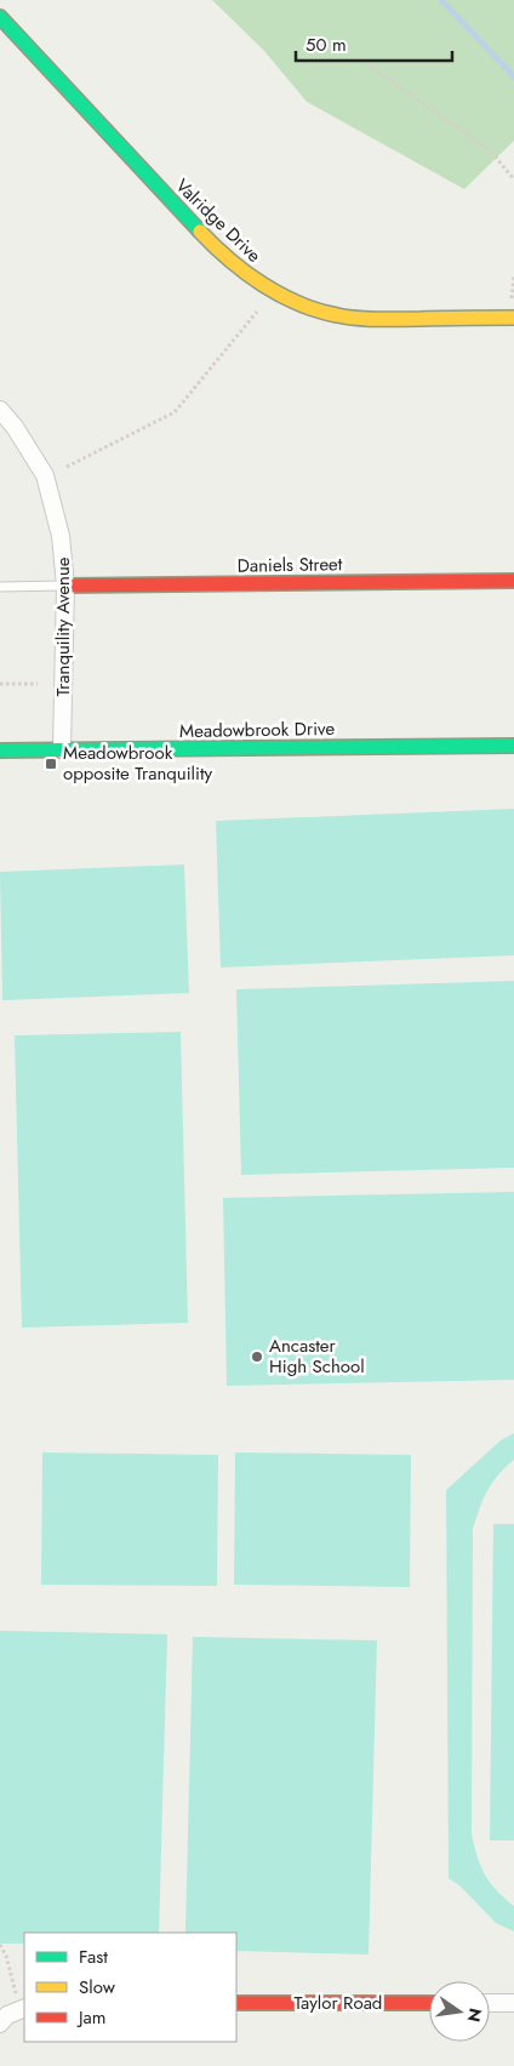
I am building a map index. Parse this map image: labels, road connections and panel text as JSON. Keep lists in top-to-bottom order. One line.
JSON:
{"streets":{"street":["Valridge Drive","Daniels Street","Tranquility Avenue","Meadowbrook Drive","Taylor Road"]},"crossings":[["Daniels Street","Tranquility Avenue"],["Tranquility Avenue","Meadowbrook Drive"]],"places":{"transit":["Meadowbrook opposite Tranquility"],"other":["Ancaster High School"]},"legend":["Fast","Slow","Jam"],"scale_bar":"50 m","north":"right"}
